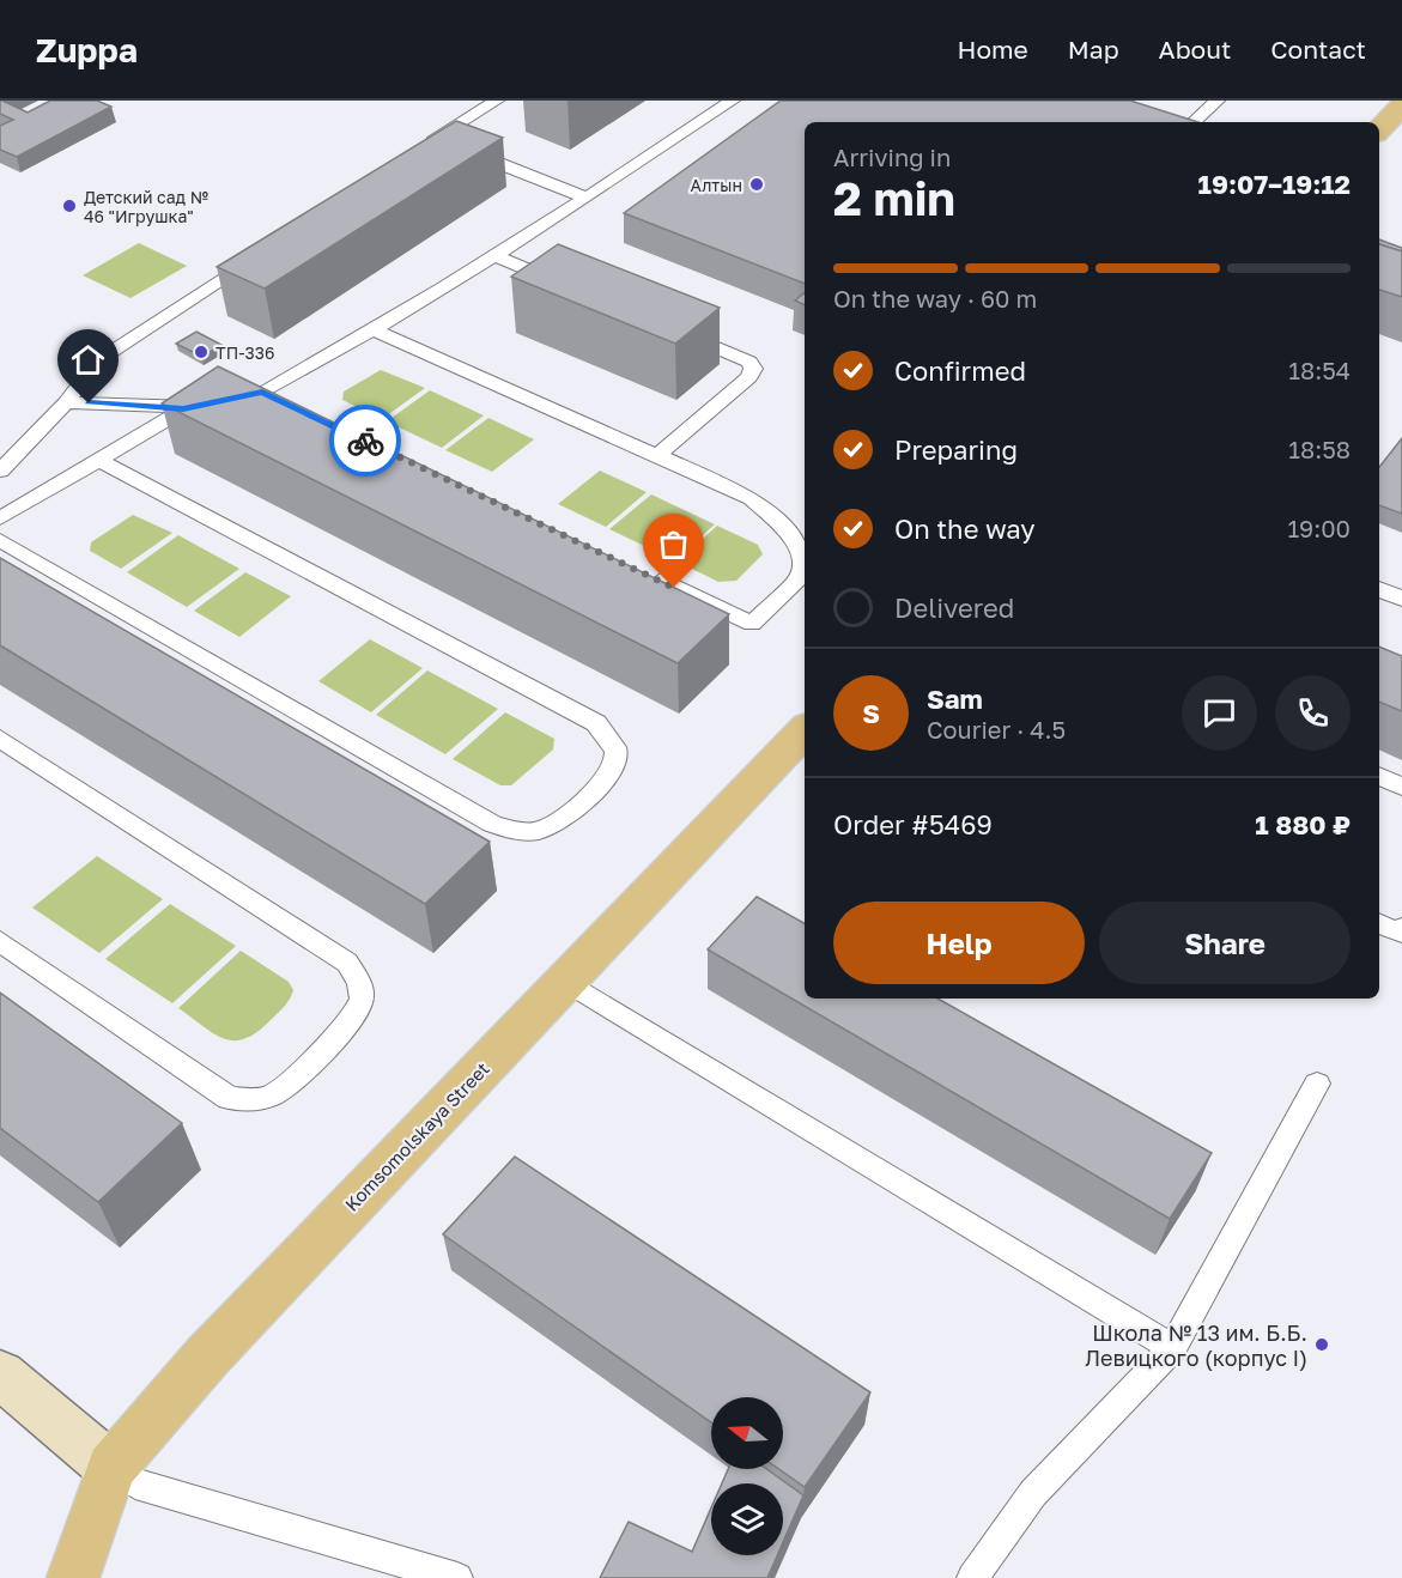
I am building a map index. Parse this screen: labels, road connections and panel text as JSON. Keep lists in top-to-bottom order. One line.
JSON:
{"streets":{"main road":["Komsomolskaya Street"]},"places":["Алтын","Детский сад № 46 \"Игрушка\"","ТП-336","Школа № 13 им. Б.Б. Левицкого (корпус I)"],"north":"left","page":{"header":"Zuppa","nav":["Home","Map","About","Contact"],"heading":["2 min","Arriving in","19:07–19:12"],"panel":["Sam","Courier · 4.5","Order #5469","1 880 ₽"],"bar":"On the way · 60 m","list":[["Confirmed","18:54"],["Preparing","18:58"],["On the way","19:00"],"Delivered"],"round":"S","buttons":["Help","Share"]}}
